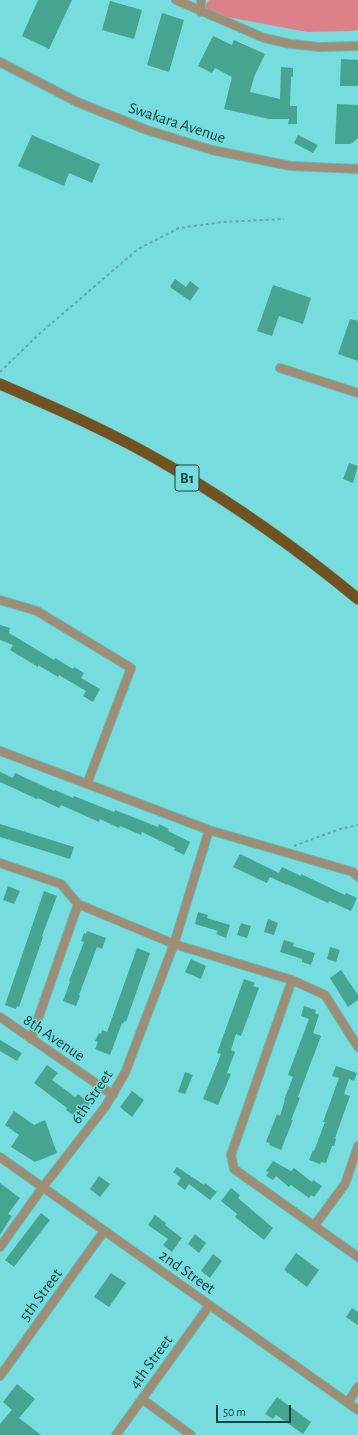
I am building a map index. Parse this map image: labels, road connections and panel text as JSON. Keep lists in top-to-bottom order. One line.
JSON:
{"streets":{"highway":["B1"],"street":["Swakara Avenue","8th Avenue","6th Street","2nd Street","5th Street","4th Street"]},"crossings":[["8th Avenue","6th Street"],["6th Street","2nd Street"],["2nd Street","5th Street"],["2nd Street","4th Street"]],"scale_bar":"50 m"}
